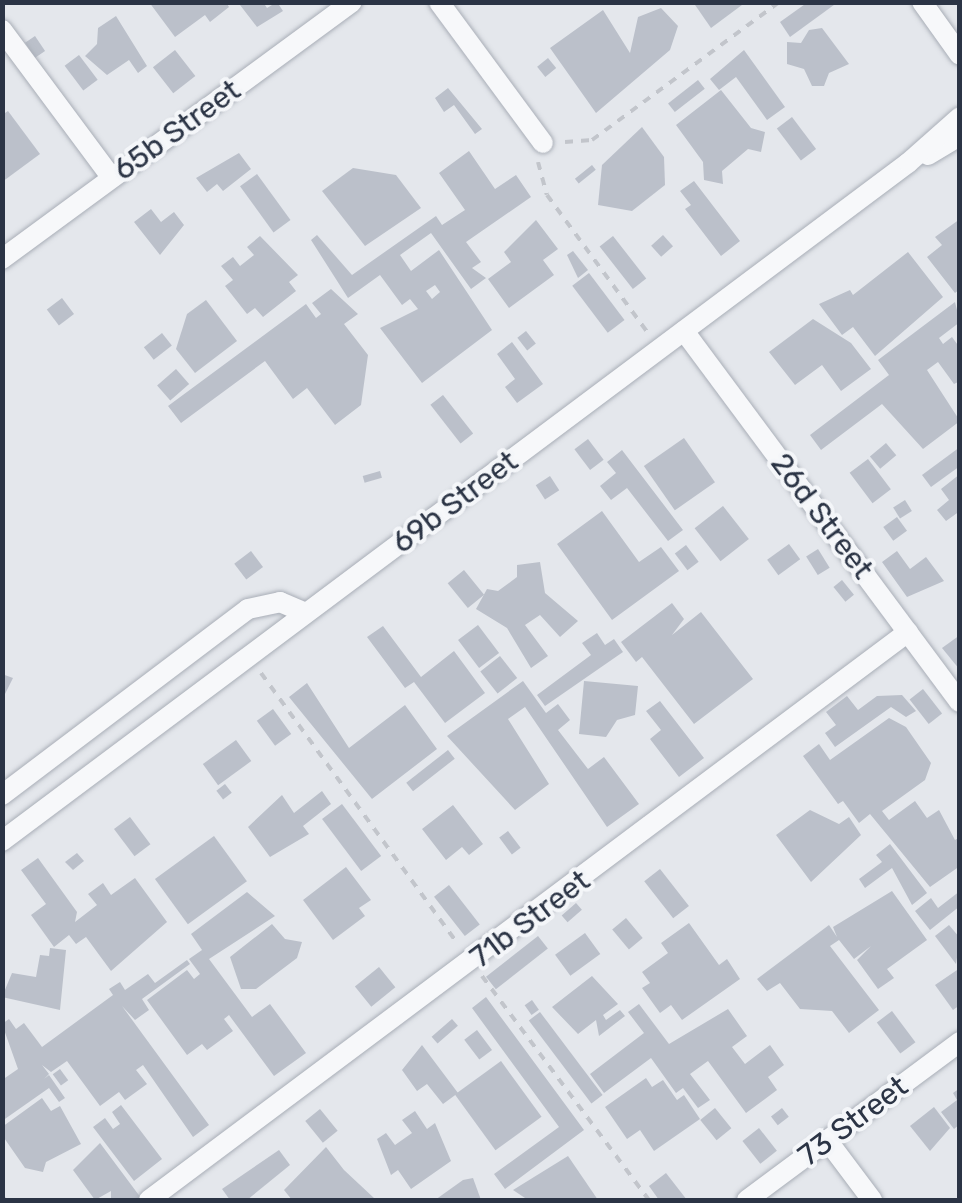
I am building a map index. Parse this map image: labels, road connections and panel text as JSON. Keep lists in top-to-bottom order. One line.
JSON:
{"streets":{"street":["65b Street","69b Street","26d Street","71b Street","73 Street"]},"crossings":[["69b Street","26d Street"],["26d Street","71b Street"]]}
